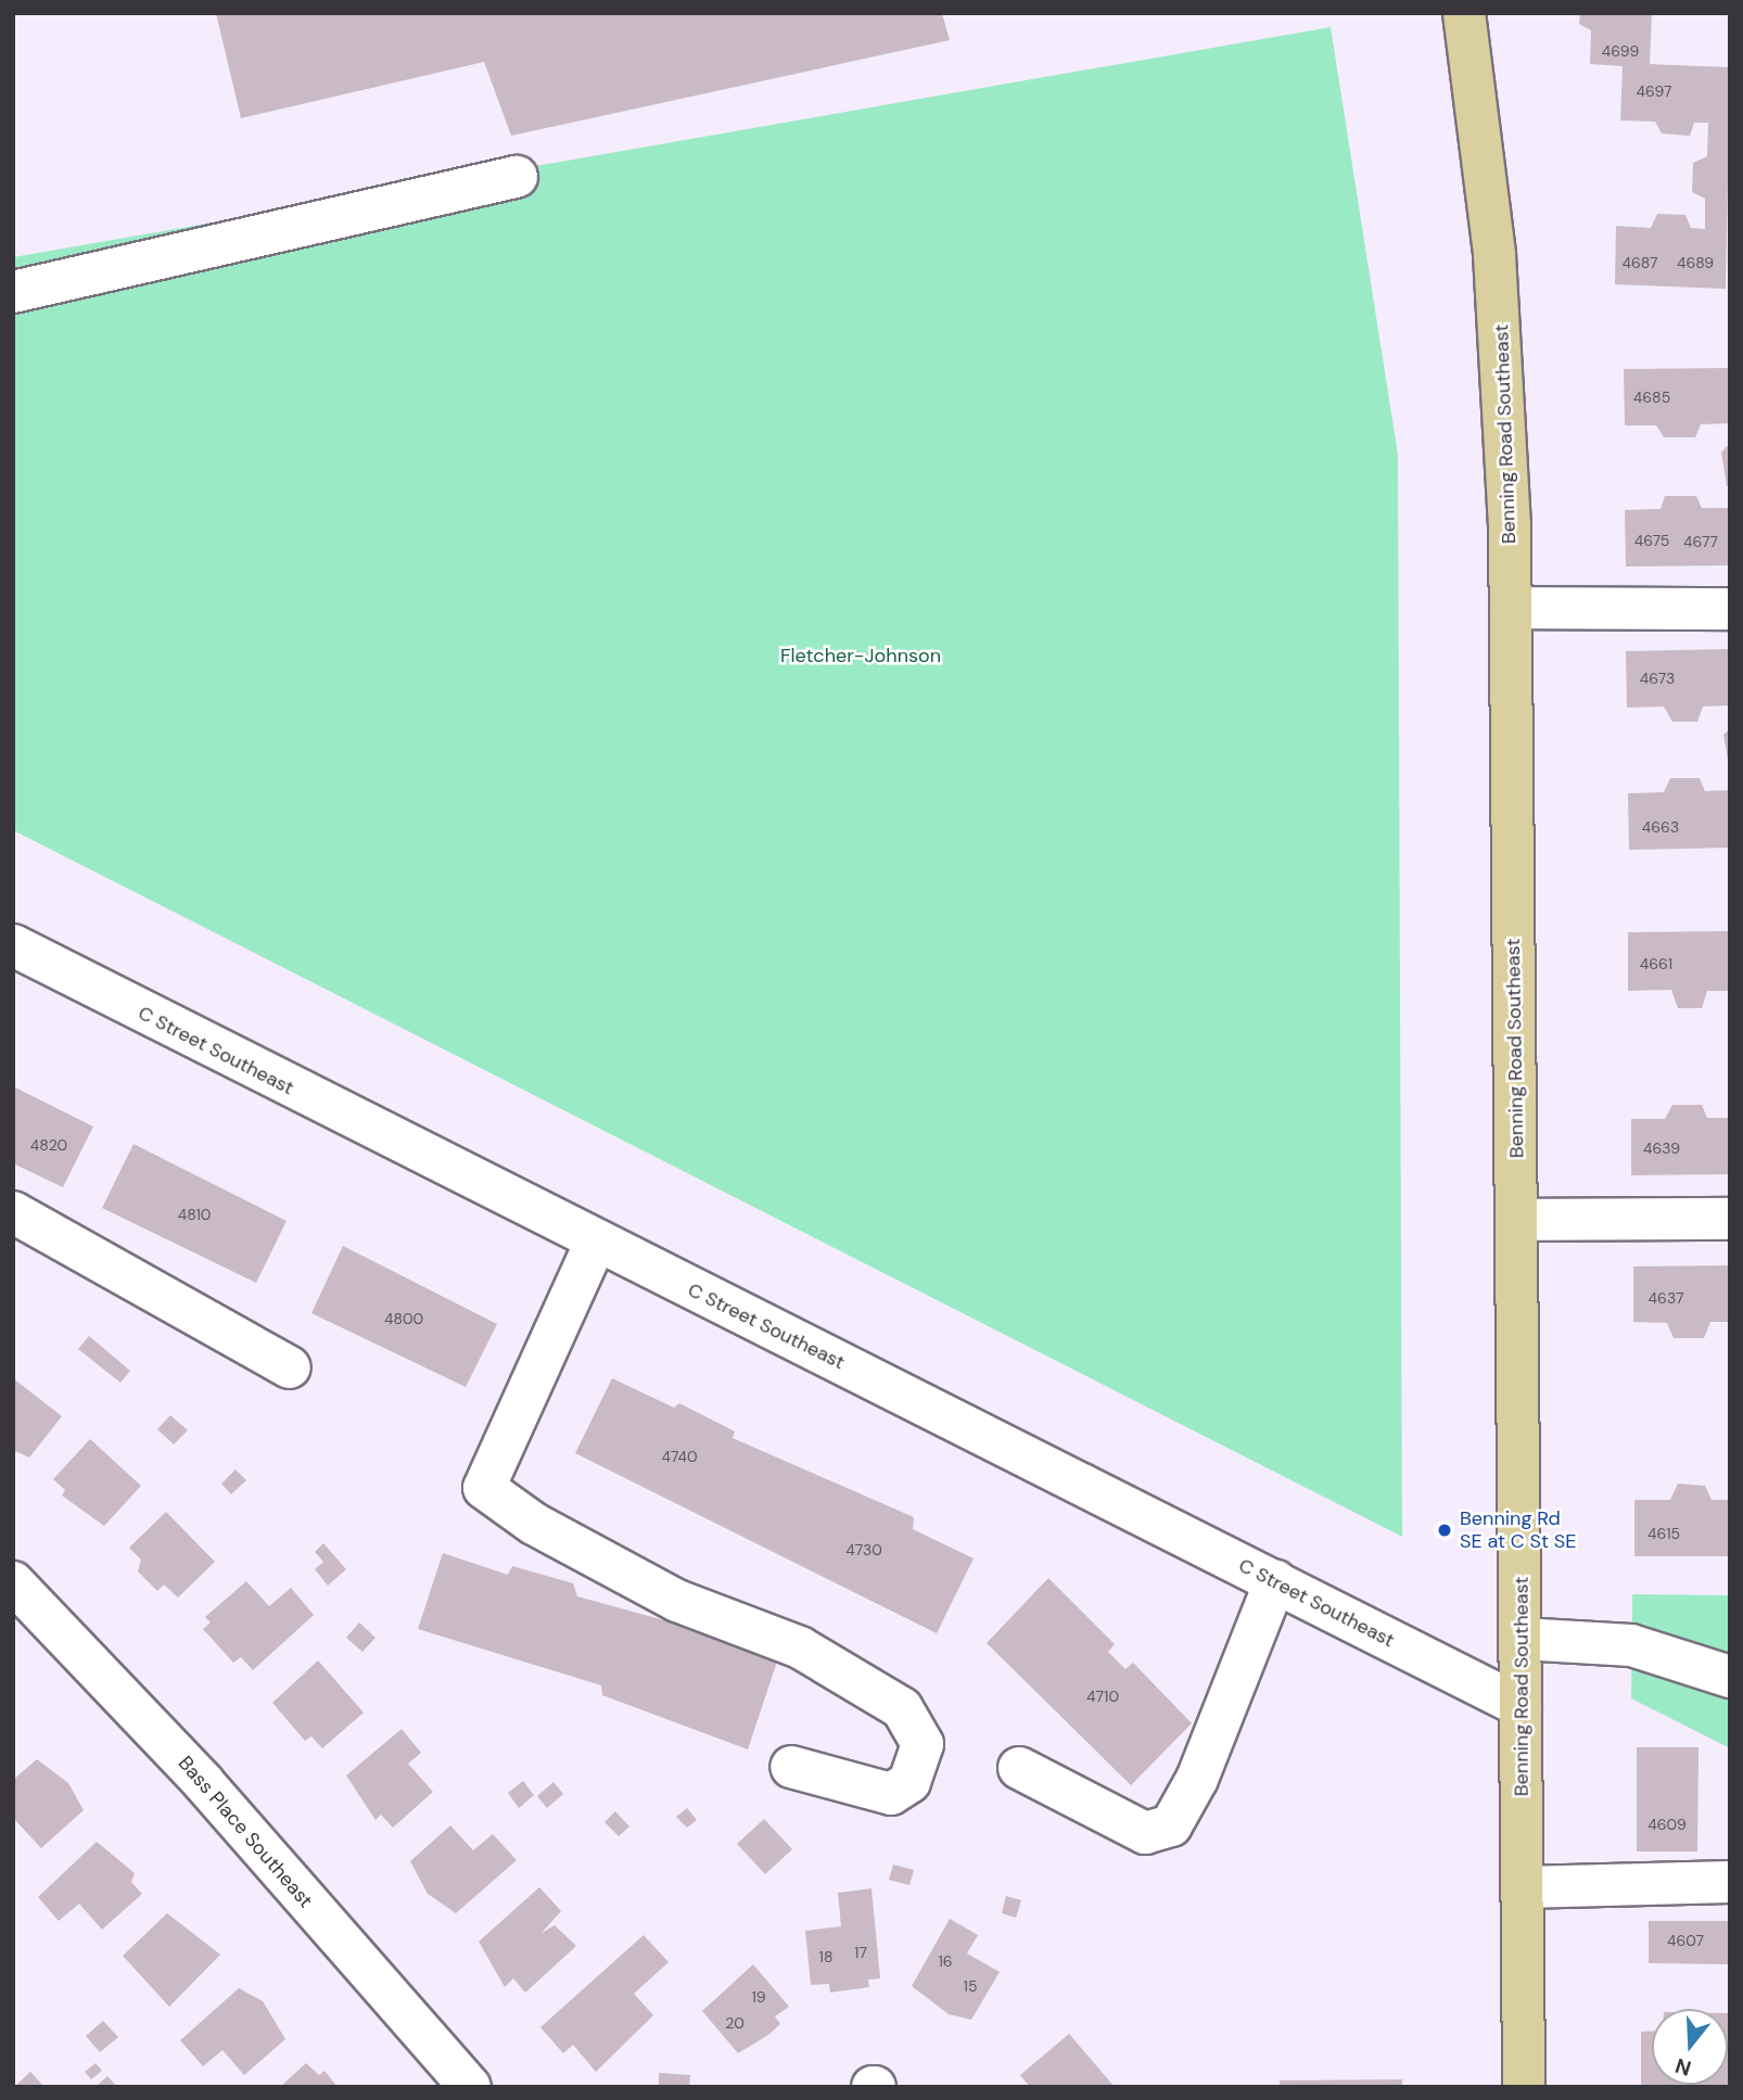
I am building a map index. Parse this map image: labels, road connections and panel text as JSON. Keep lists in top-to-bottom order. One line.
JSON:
{"streets":{"main road":["Benning Road Southeast"],"street":["C Street Southeast","Bass Place Southeast"]},"crossings":[["Benning Road Southeast","C Street Southeast"]],"parks":["Fletcher-Johnson"],"places":["Benning Rd SE at C St SE"],"house_numbers":["4699","4697","4687","4689","4685","4675","4677","4673","4663","4661","4820","4639","4810","4637","4800","4740","4615","4730","4710","4609","4607","17","18","16","15","19","20"],"north":"bottom"}
